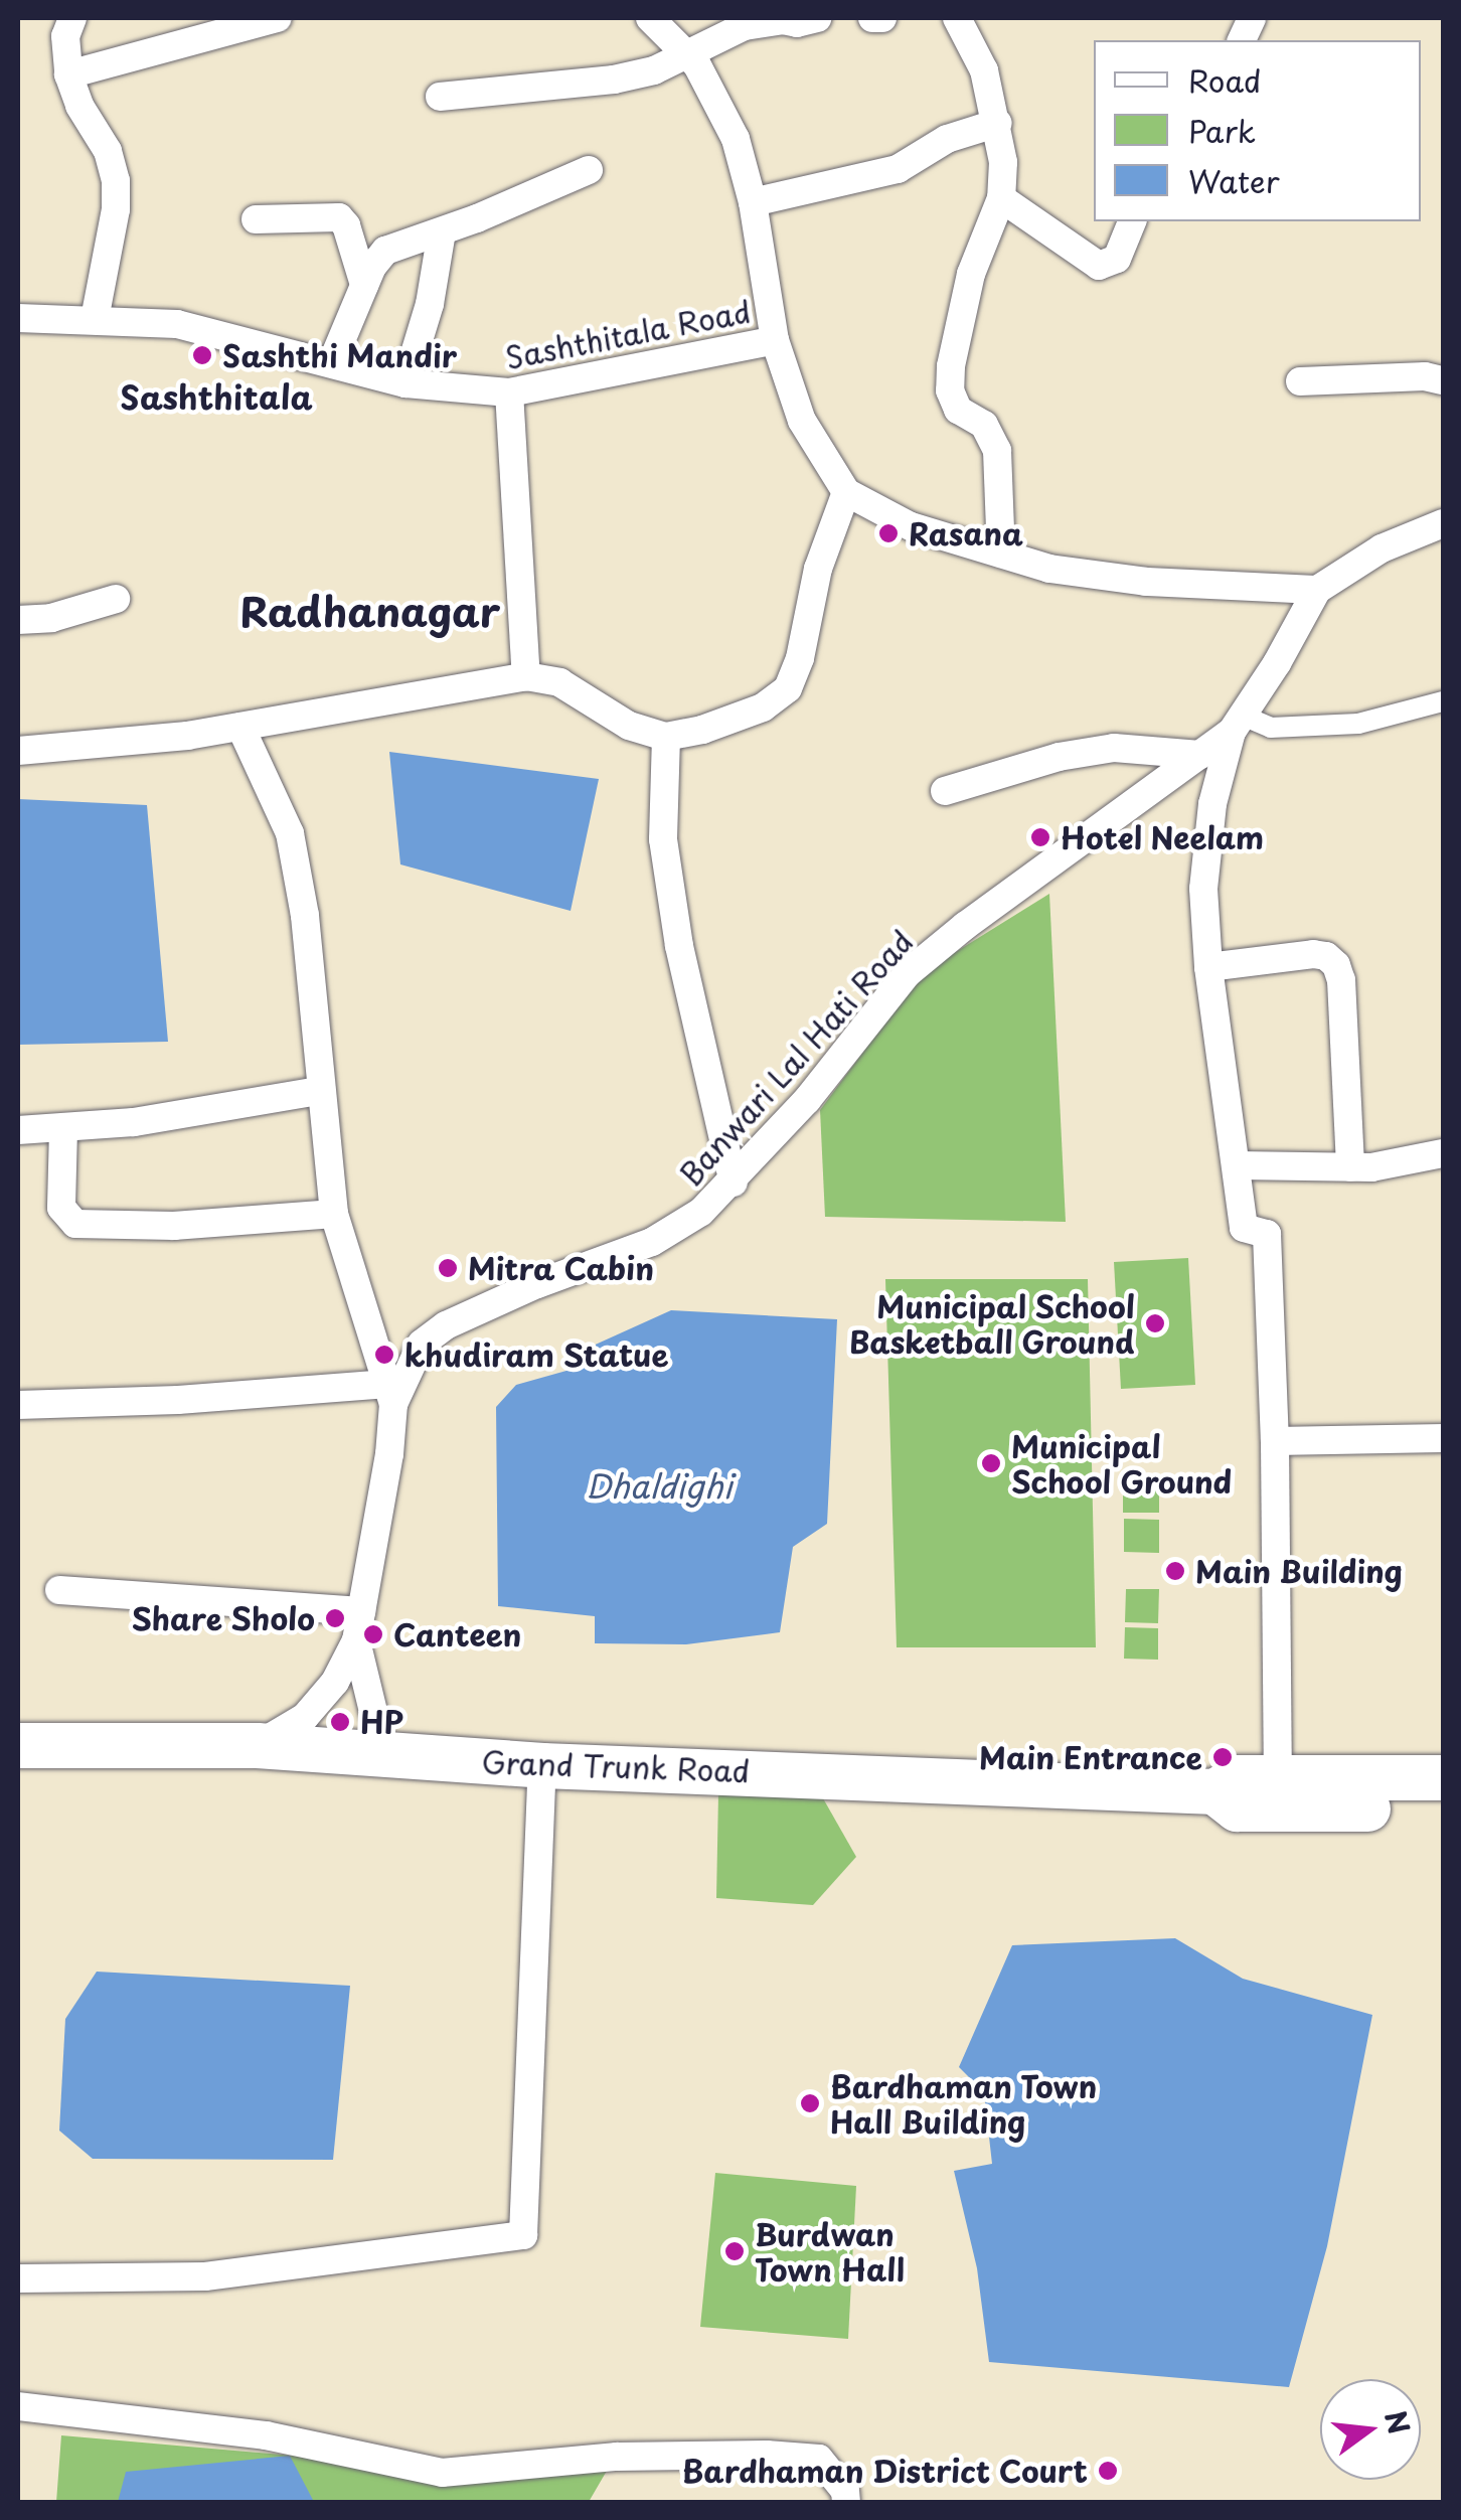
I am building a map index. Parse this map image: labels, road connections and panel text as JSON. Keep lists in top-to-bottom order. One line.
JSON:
{"streets":{"highway":["Grand Trunk Road"],"street":["Sashthitala Road","Banwari Lal Hati Road"]},"crossings":[["Banwari Lal Hati Road","Grand Trunk Road"]],"districts":["Sashthitala","Radhanagar"],"water":["Dhaldighi"],"places":["Sashthi Mandir","Rasana","Hotel Neelam","Mitra Cabin","Municipal School Basketball Ground","khudiram Statue","Municipal School Ground","Main Building","Share Sholo","Canteen","HP","Main Entrance","Bardhaman Town Hall Building","Burdwan Town Hall","Bardhaman District Court"],"legend":["Road","Park","Water"],"north":"right"}
